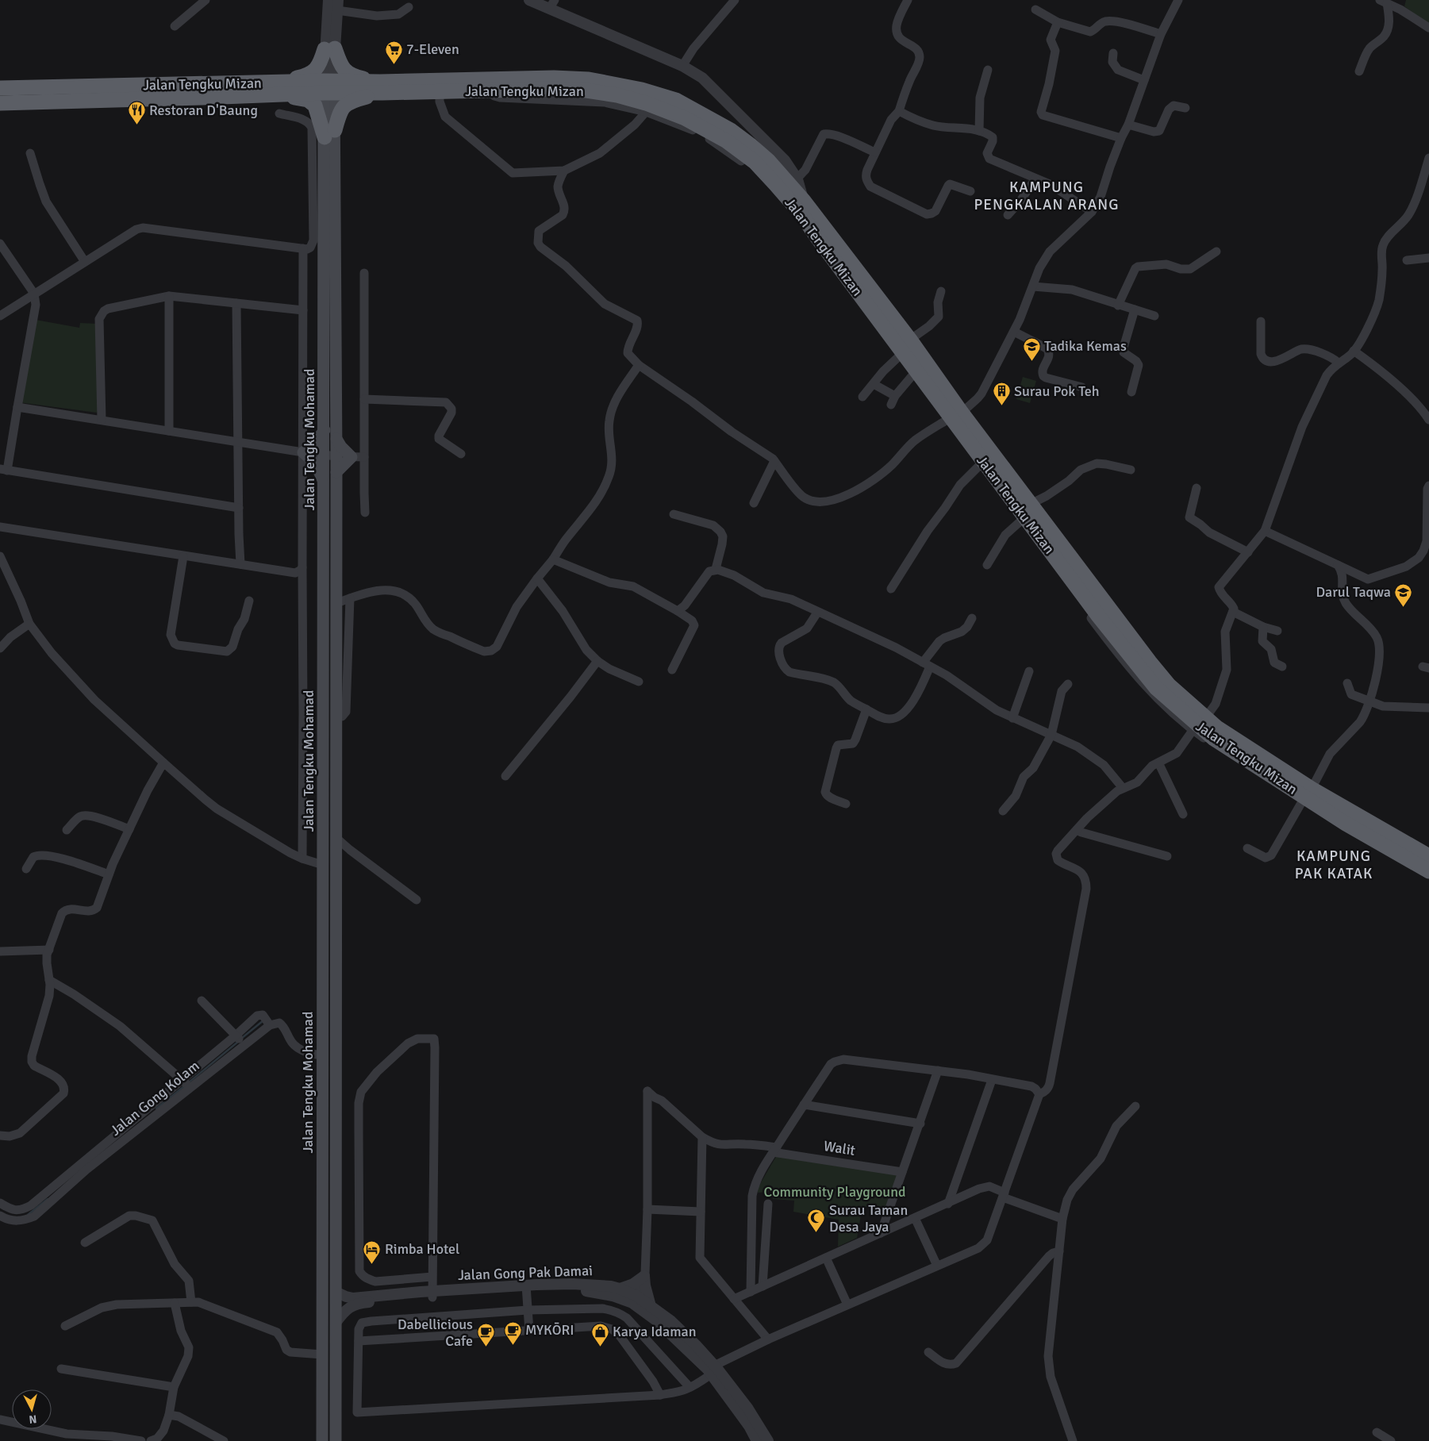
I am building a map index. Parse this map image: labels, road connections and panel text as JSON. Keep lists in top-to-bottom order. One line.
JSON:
{"streets":{"highway":["Jalan Tengku Mizan"],"main road":["Jalan Tengku Mohamad"],"street":["Walit","Jalan Gong Pak Damai"]},"crossings":[["Jalan Tengku Mizan","Jalan Tengku Mohamad"],["Jalan Tengku Mohamad","Jalan Gong Pak Damai"]],"districts":["KAMPUNG PENGKALAN ARANG","KAMPUNG PAK KATAK"],"parks":["Community Playground"],"places":{"supermarket":["7-Eleven"],"restaurant":["Restoran D'Baung"],"school or university":["Tadika Kemas","Darul Taqwa"],"building":["Surau Pok Teh"],"mosque":["Surau Taman Desa Jaya"],"hotel":["Rimba Hotel"],"cafe":["MYKŌRI","Dabellicious Cafe"],"shop":["Karya Idaman"]},"north":"bottom"}
